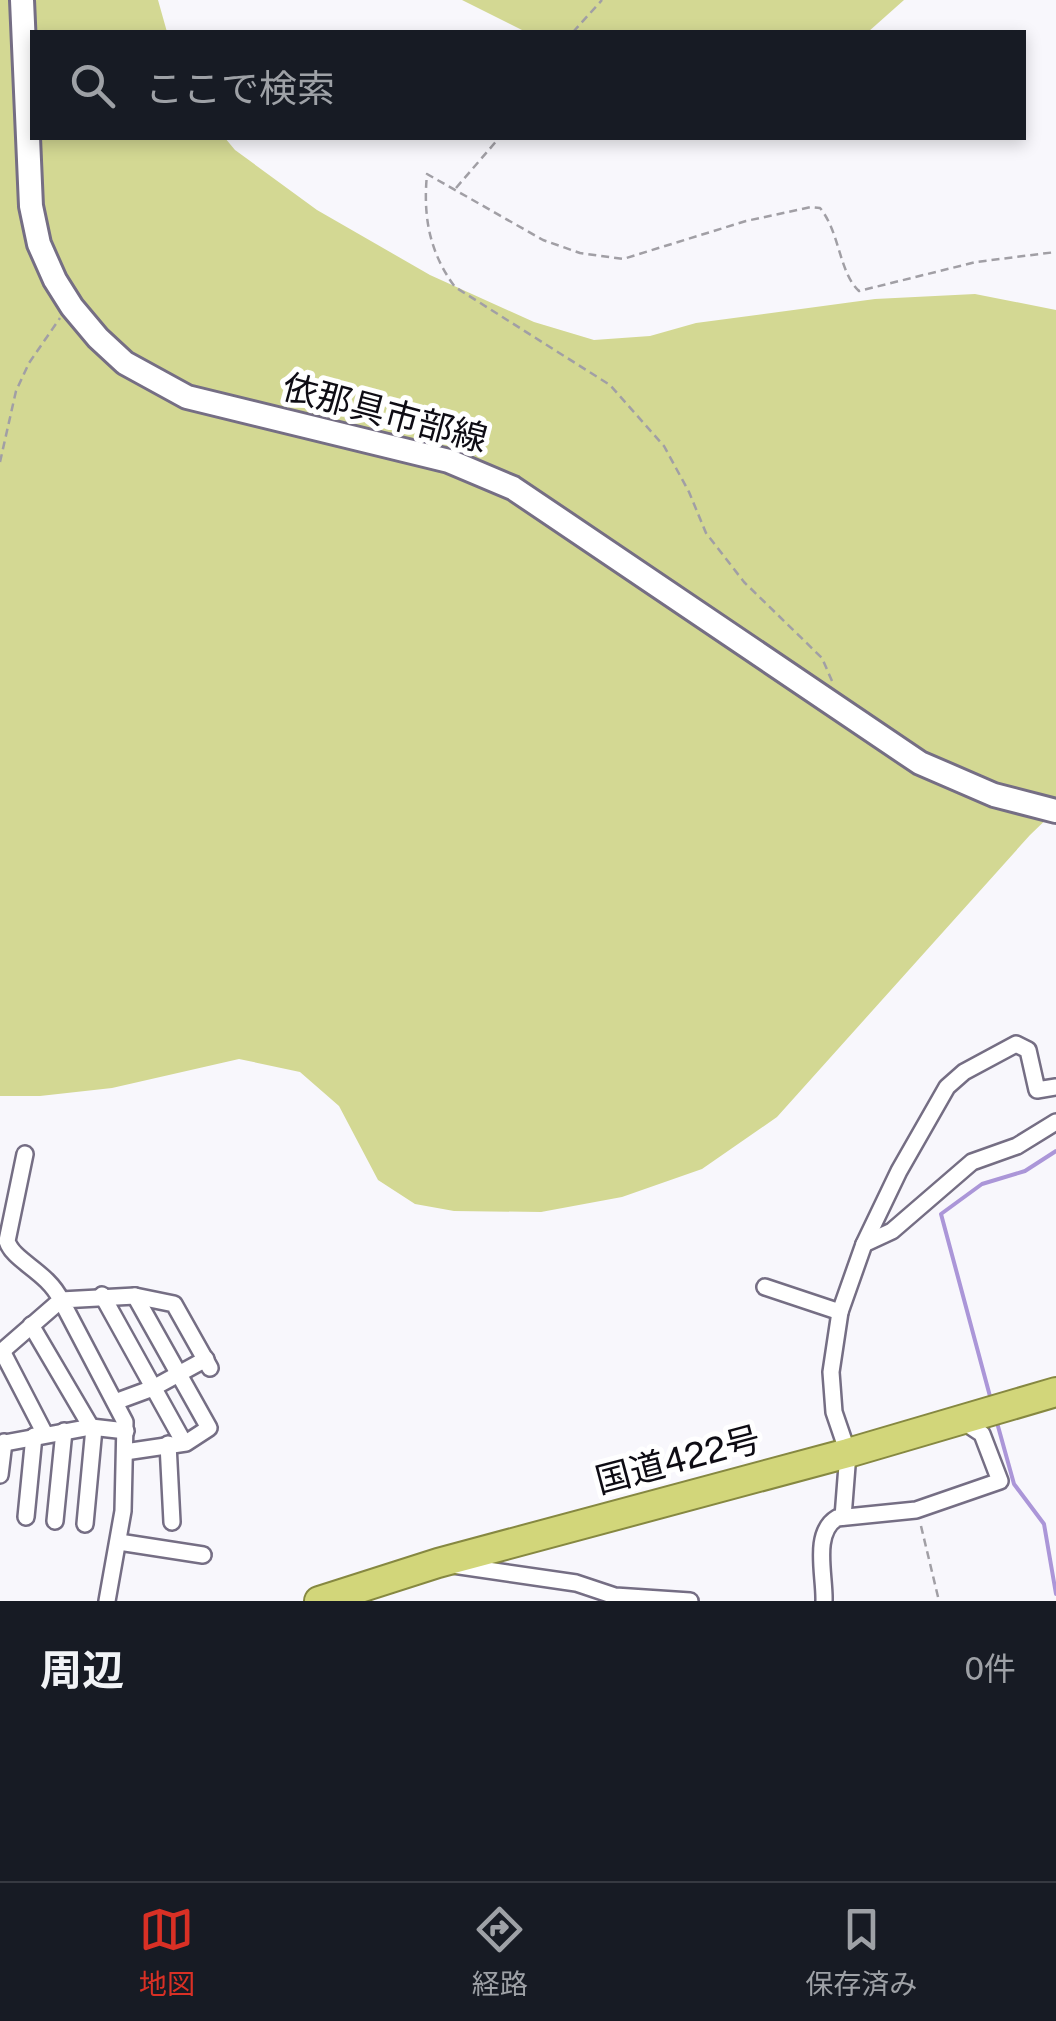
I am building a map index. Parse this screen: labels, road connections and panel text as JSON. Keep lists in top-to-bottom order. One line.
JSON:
{"streets":{"highway":["国道422号"],"main road":["依那具市部線"]},"page":{"search":"ここで検索","heading":["周辺","0件"],"nav":["地図","経路","保存済み"]}}
